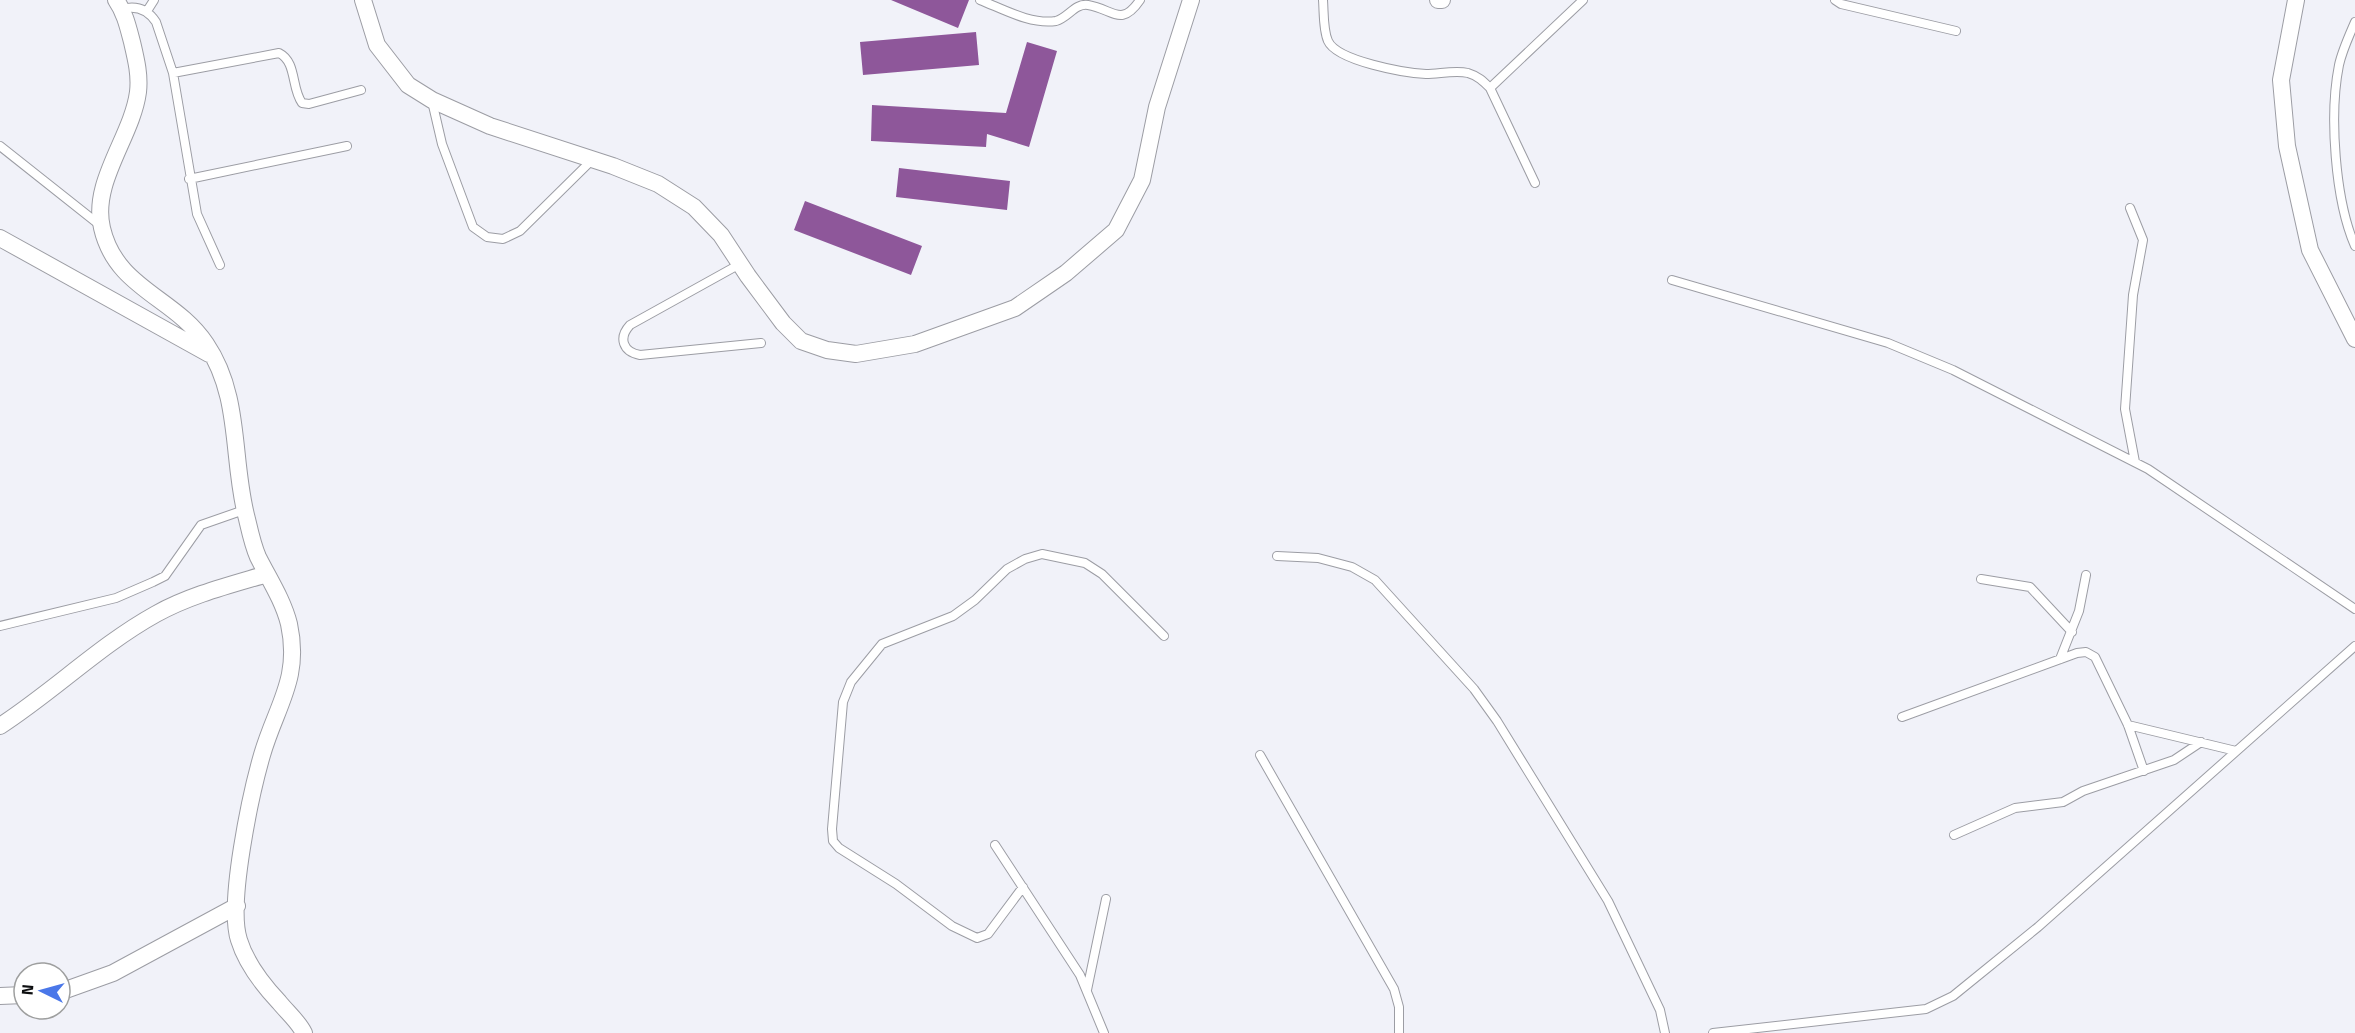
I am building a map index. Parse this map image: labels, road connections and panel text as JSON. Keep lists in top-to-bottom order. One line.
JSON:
{"north":"left"}
